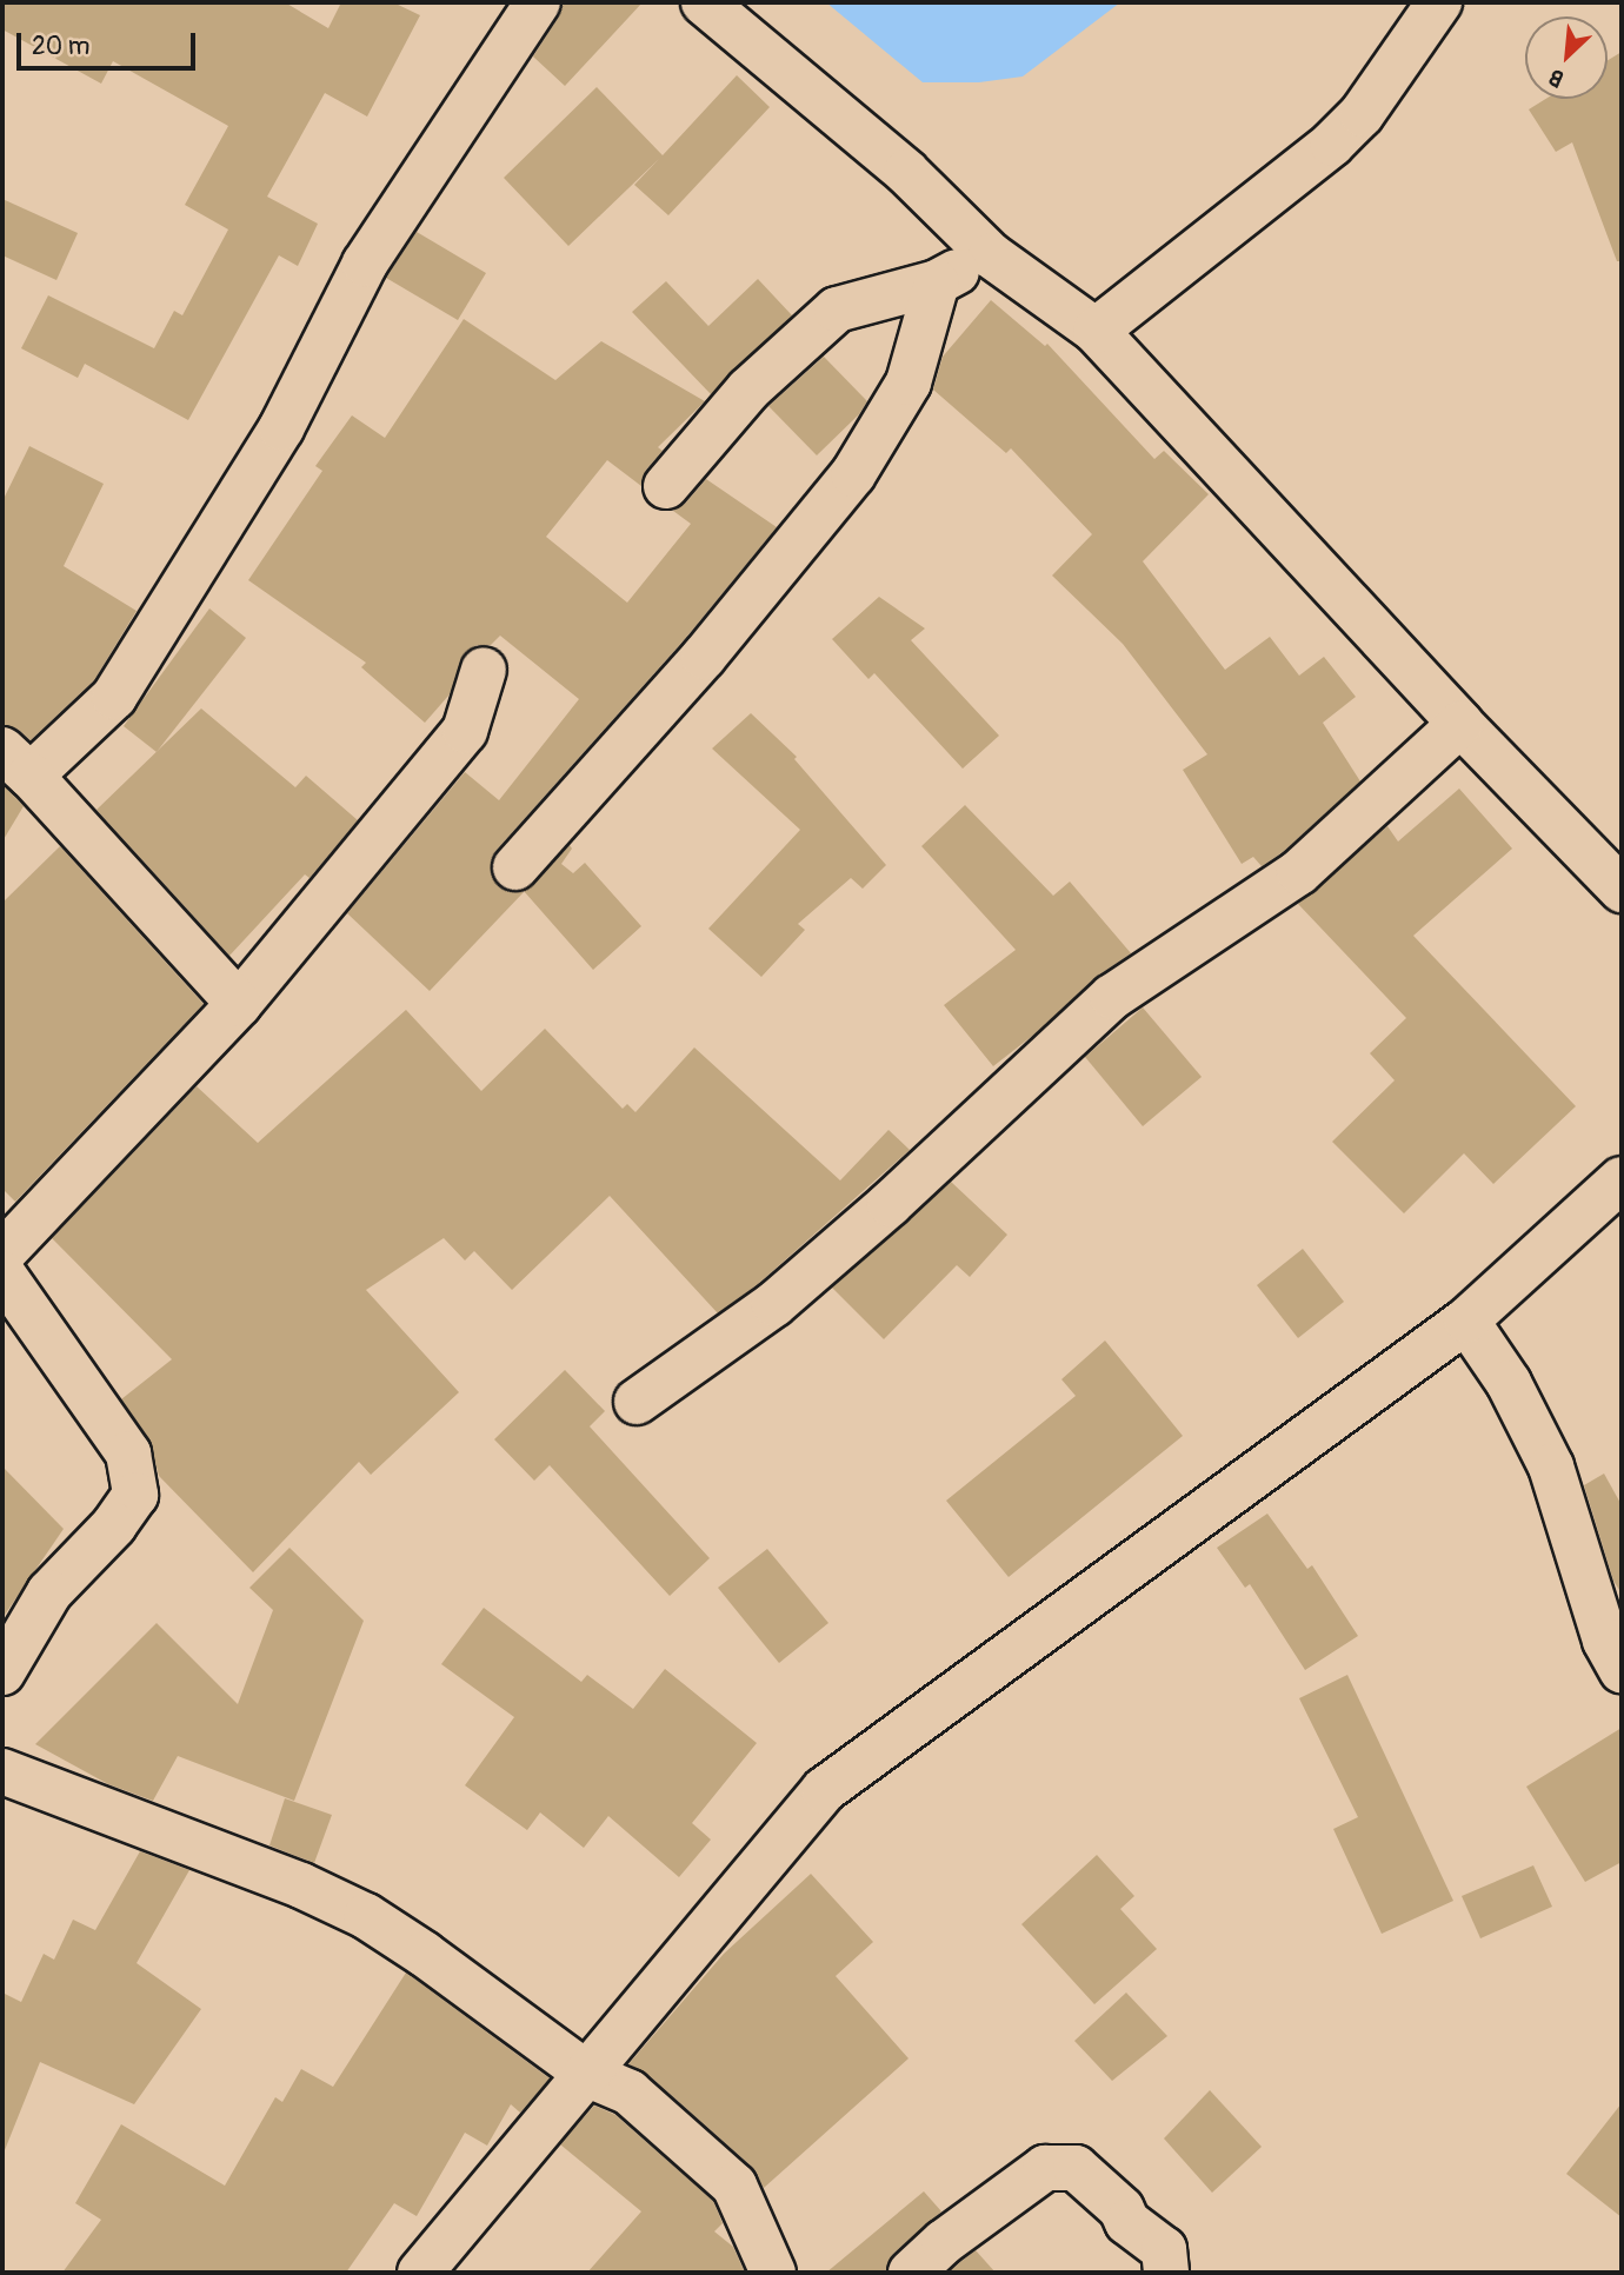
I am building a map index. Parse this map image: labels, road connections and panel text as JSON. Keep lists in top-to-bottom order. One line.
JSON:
{"scale_bar":"20 m","north":"bottom left"}
